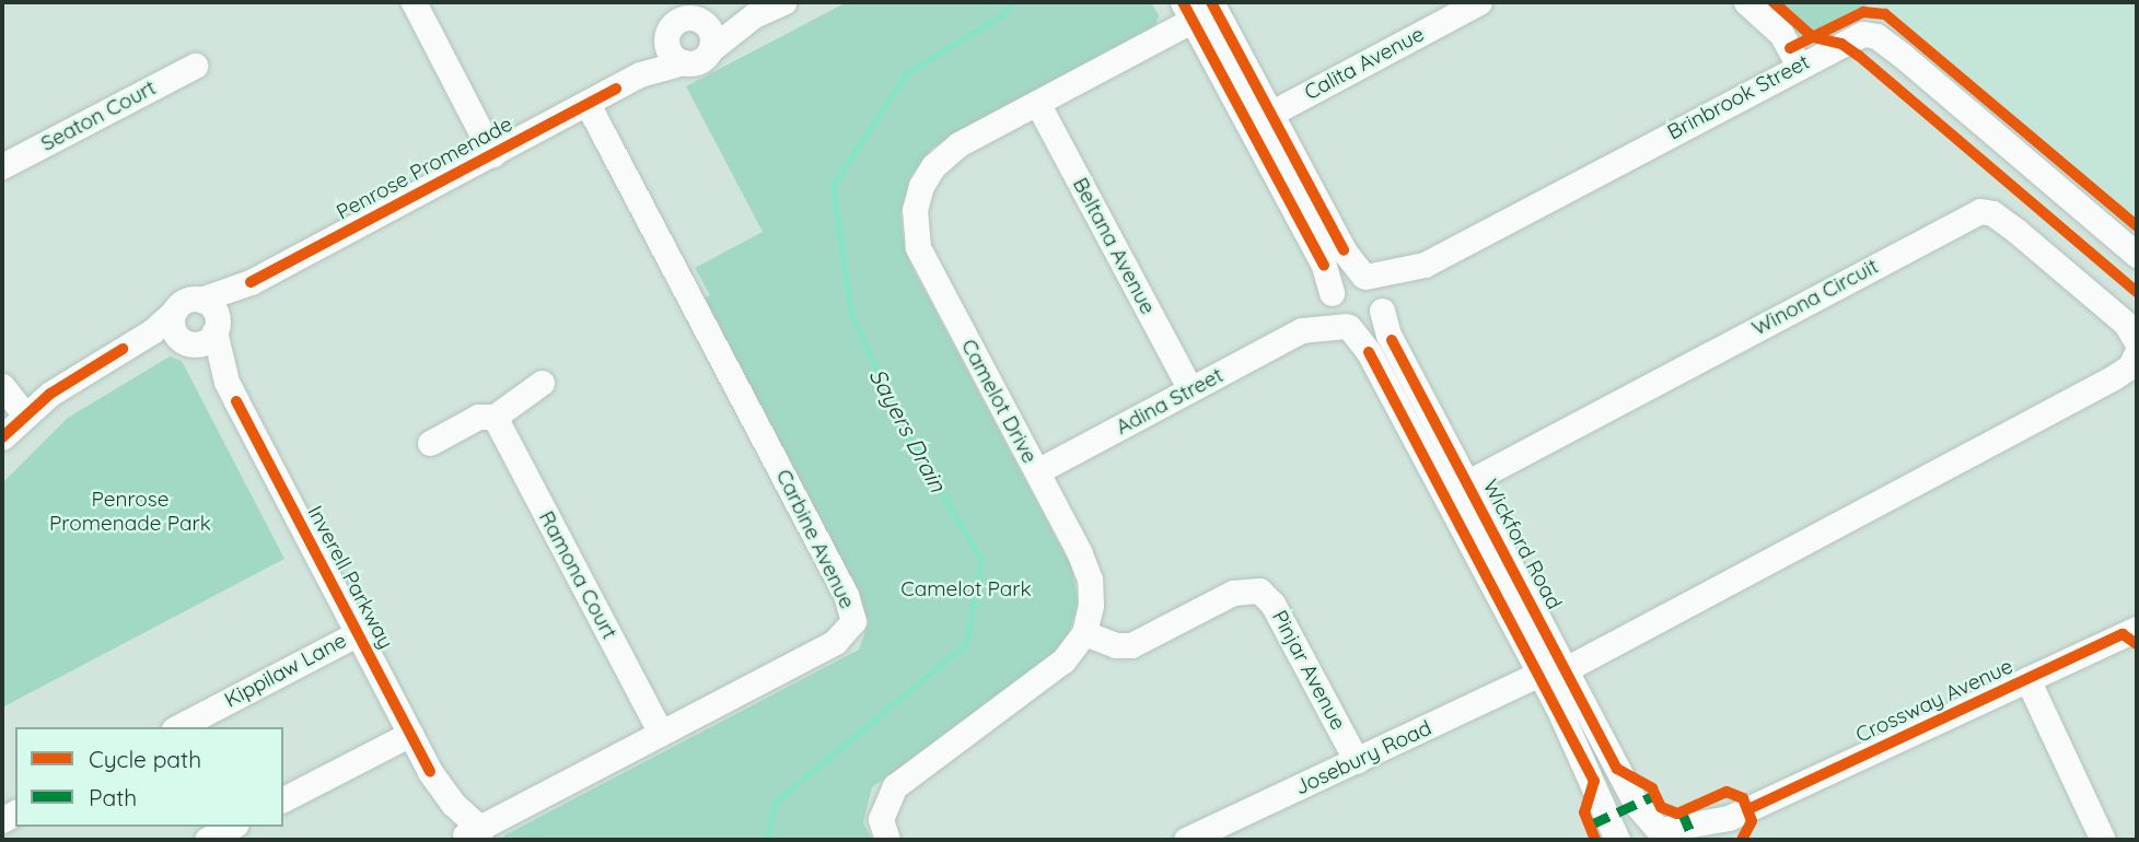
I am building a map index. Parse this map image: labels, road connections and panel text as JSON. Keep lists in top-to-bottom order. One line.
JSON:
{"streets":{"street":["Calita Avenue","Brinbrook Street","Seaton Court","Penrose Promenade","Beltana Avenue","Winona Circuit","Camelot Drive","Adina Street","Carbine Avenue","Wickford Road","Ramona Court","Inverell Parkway","Kippilaw Lane","Pinjar Avenue","Crossway Avenue","Josebury Road"]},"crossings":[["Brinbrook Street","Adina Street"],["Brinbrook Street","Wickford Road"],["Penrose Promenade","Carbine Avenue"],["Penrose Promenade","Inverell Parkway"],["Beltana Avenue","Camelot Drive"],["Beltana Avenue","Adina Street"],["Winona Circuit","Wickford Road"],["Camelot Drive","Adina Street"],["Camelot Drive","Pinjar Avenue"],["Adina Street","Wickford Road"],["Carbine Avenue","Ramona Court"],["Carbine Avenue","Inverell Parkway"],["Wickford Road","Crossway Avenue"],["Wickford Road","Josebury Road"],["Inverell Parkway","Kippilaw Lane"],["Pinjar Avenue","Josebury Road"]],"water":["Sayers Drain"],"parks":["Penrose Promenade Park","Camelot Park"],"legend":["Cycle path","Path"]}
